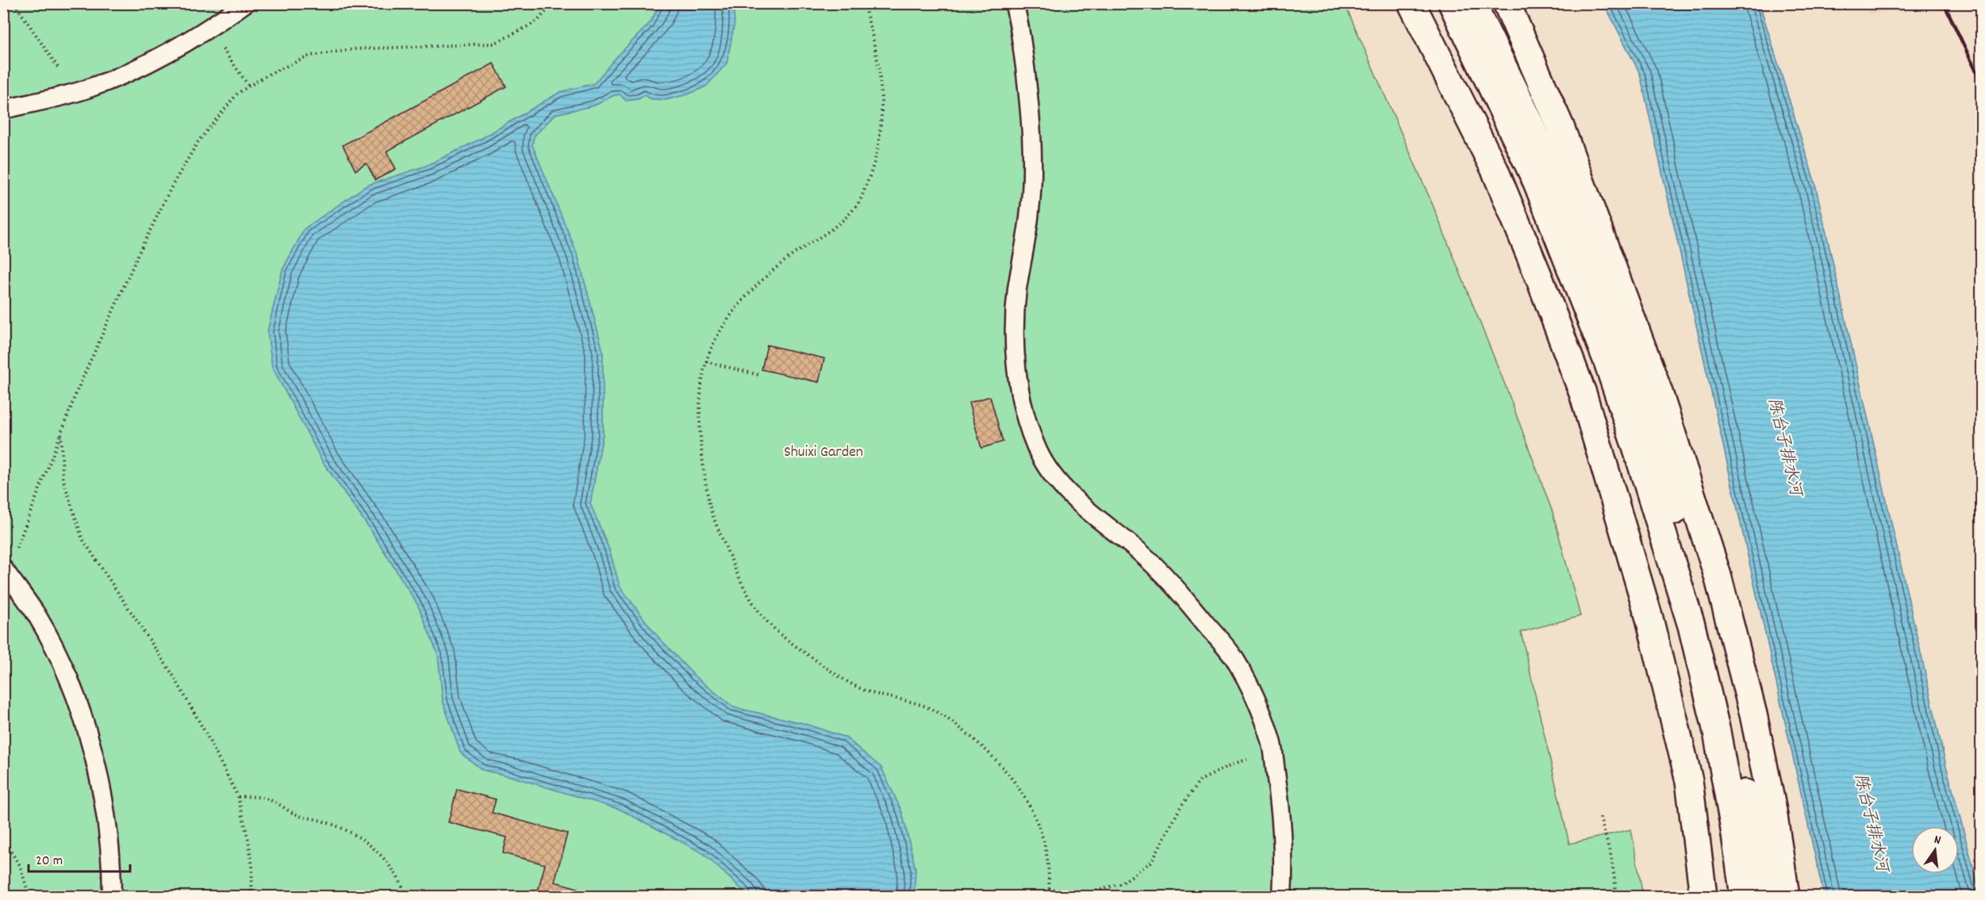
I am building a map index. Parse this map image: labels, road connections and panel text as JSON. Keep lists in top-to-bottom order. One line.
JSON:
{"water":["陈台子排水河"],"parks":["Shuixi Garden"],"scale_bar":"20 m","north":"top"}
